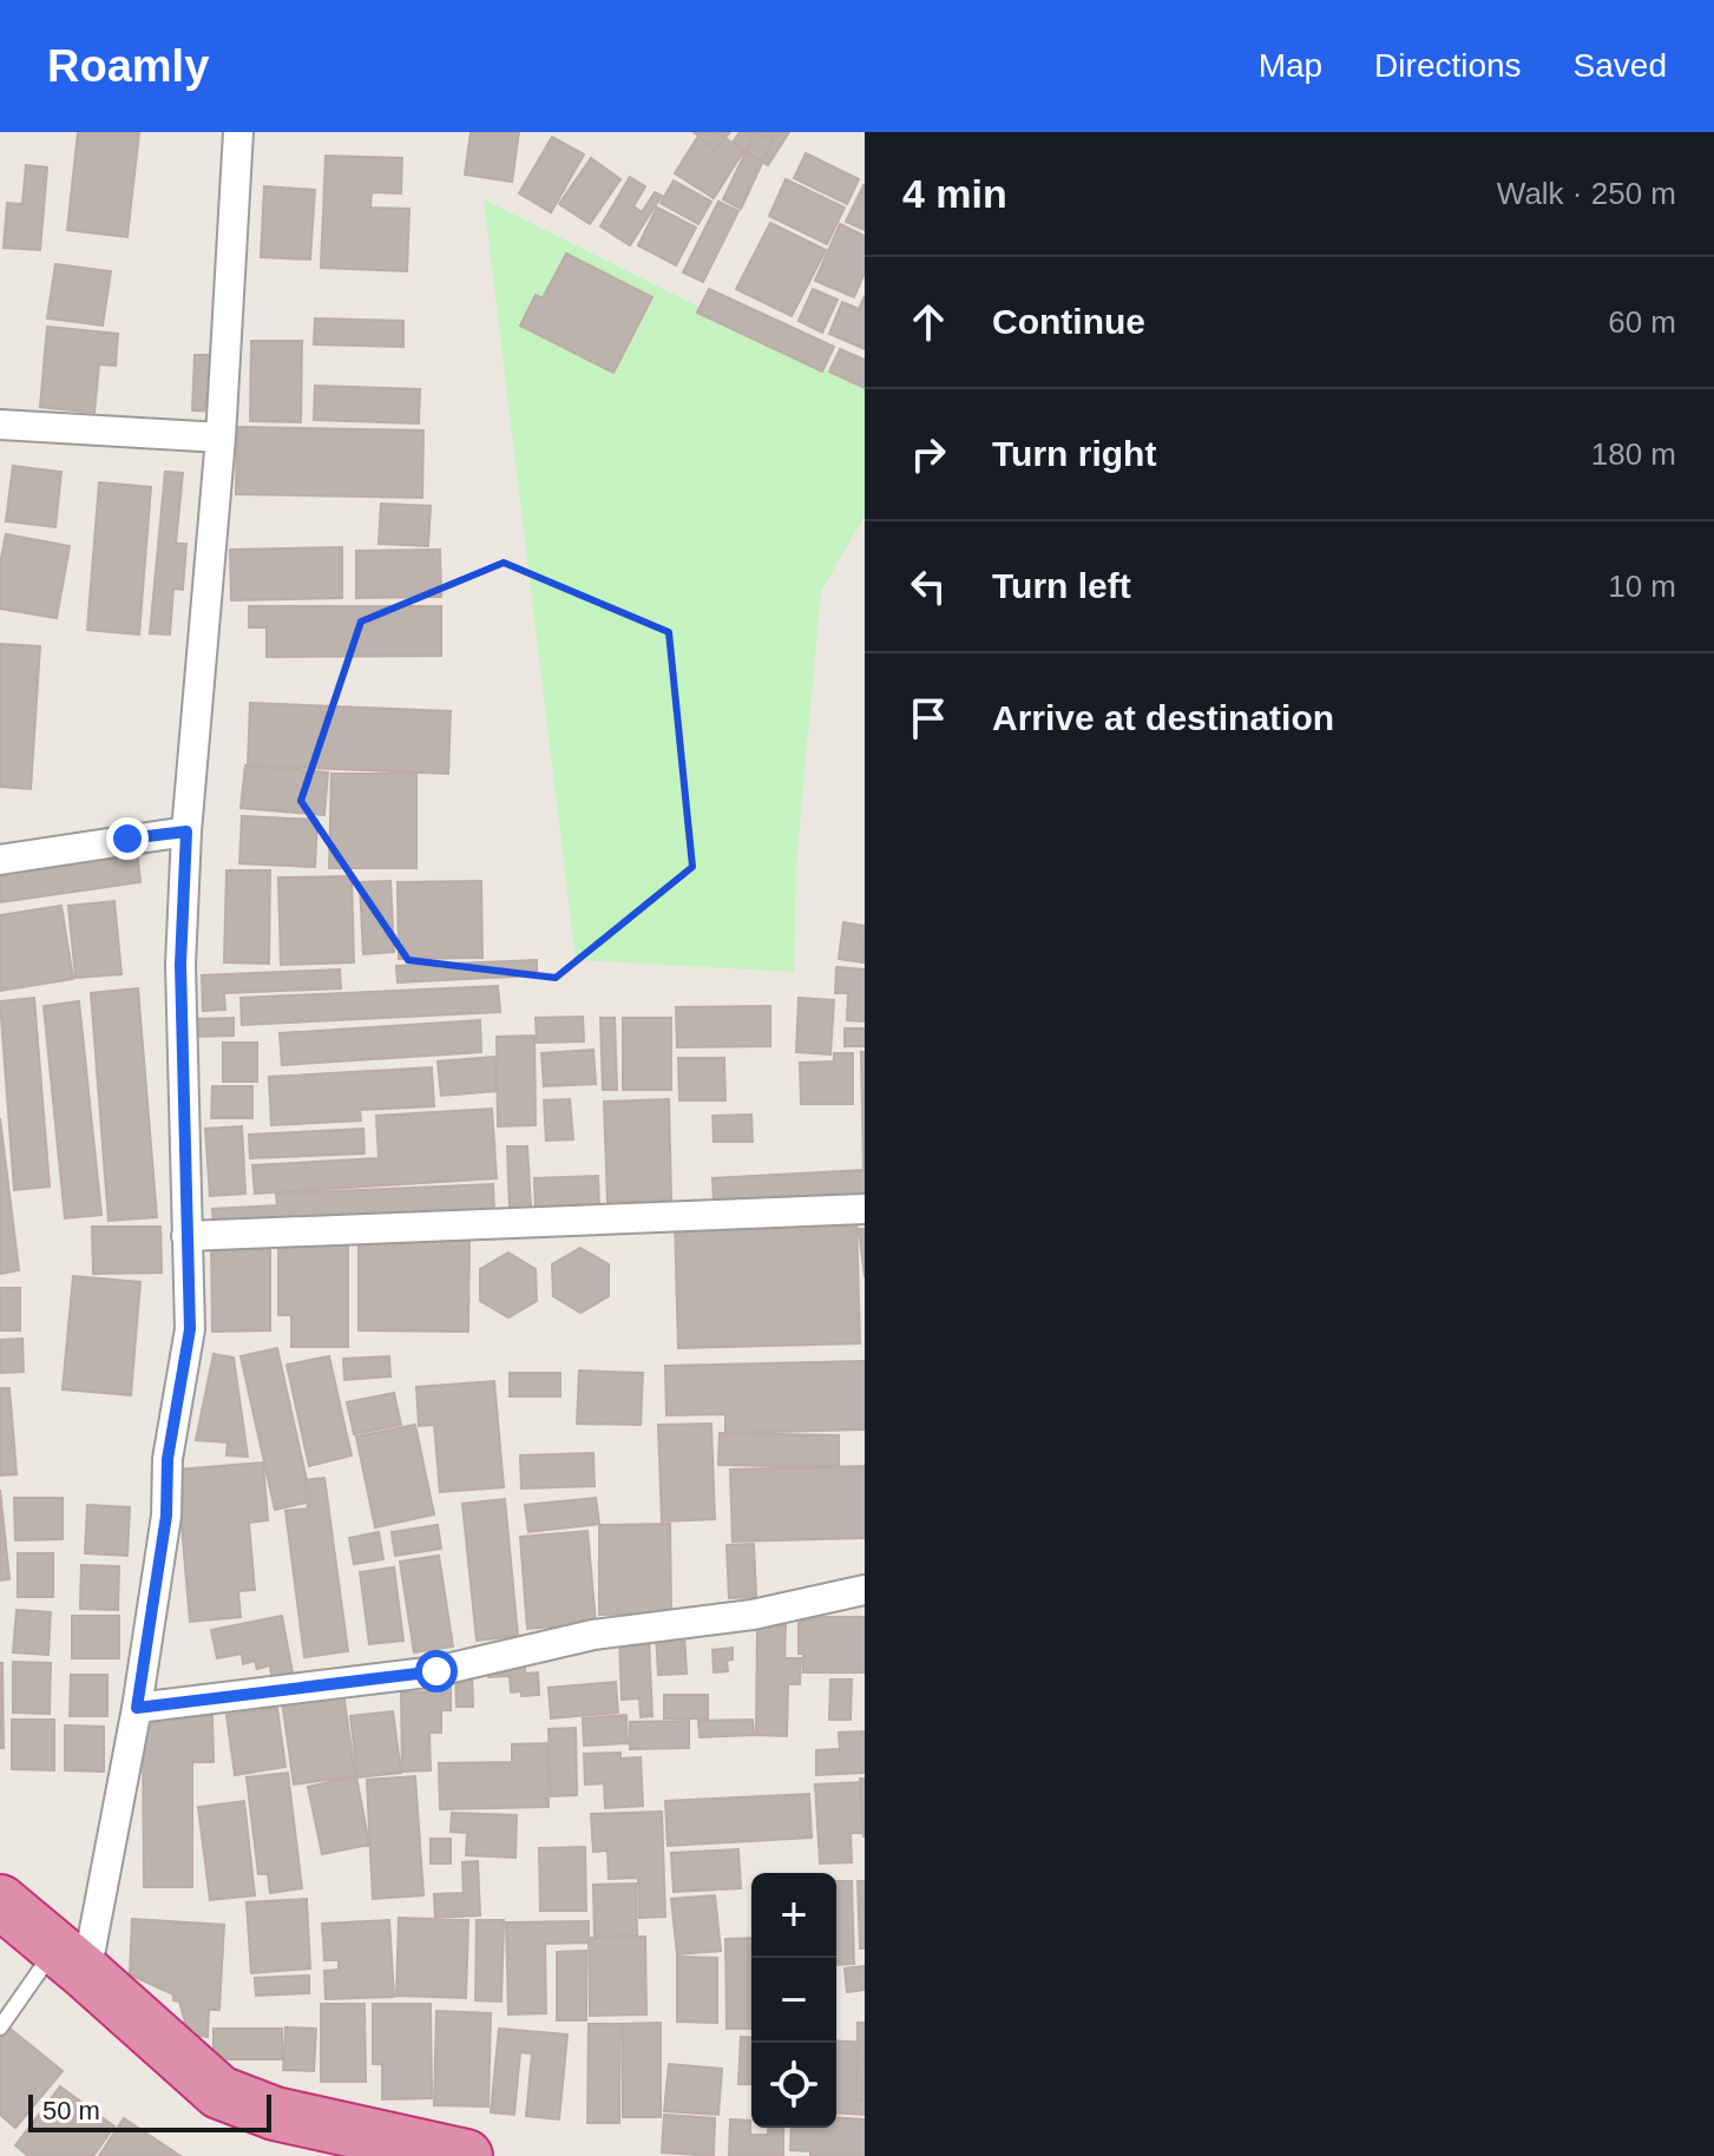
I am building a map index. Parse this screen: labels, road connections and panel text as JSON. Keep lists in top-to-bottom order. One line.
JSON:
{"scale_bar":"50 m","page":{"header":"Roamly","nav":["Map","Directions","Saved"],"heading":["4 min","Walk · 250 m"],"list":[["Continue","60 m"],["Turn right","180 m"],["Turn left","10 m"],"Arrive at destination"],"map_buttons":["+","−"],"scale":"50 m"}}
